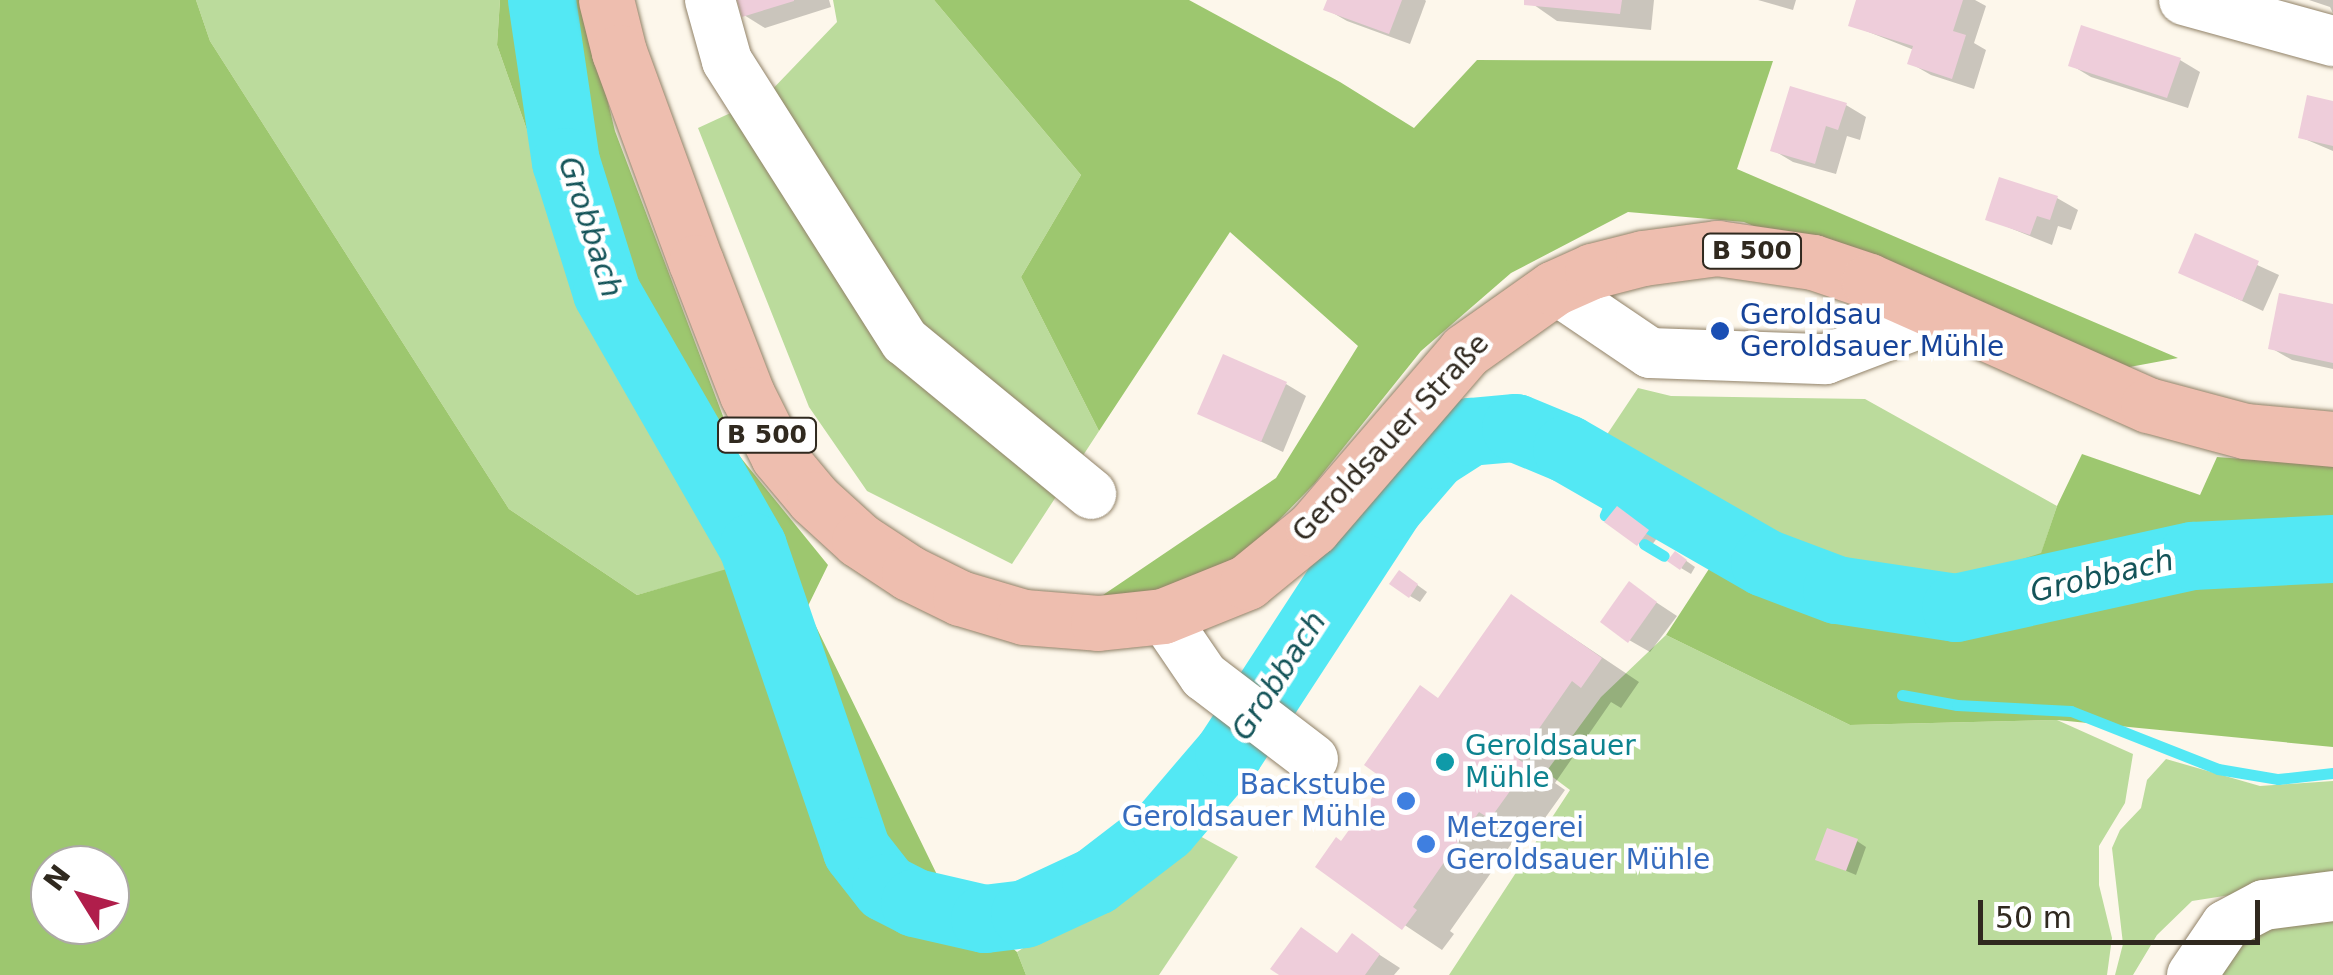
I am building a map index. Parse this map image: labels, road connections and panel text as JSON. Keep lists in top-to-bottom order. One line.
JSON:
{"streets":{"main road":["B 500","Geroldsauer Straße"]},"water":["Grobbach"],"places":["Geroldsau Geroldsauer Mühle","Geroldsauer Mühle","Backstube Geroldsauer Mühle","Metzgerei Geroldsauer Mühle"],"scale_bar":"50 m","north":"top left"}
